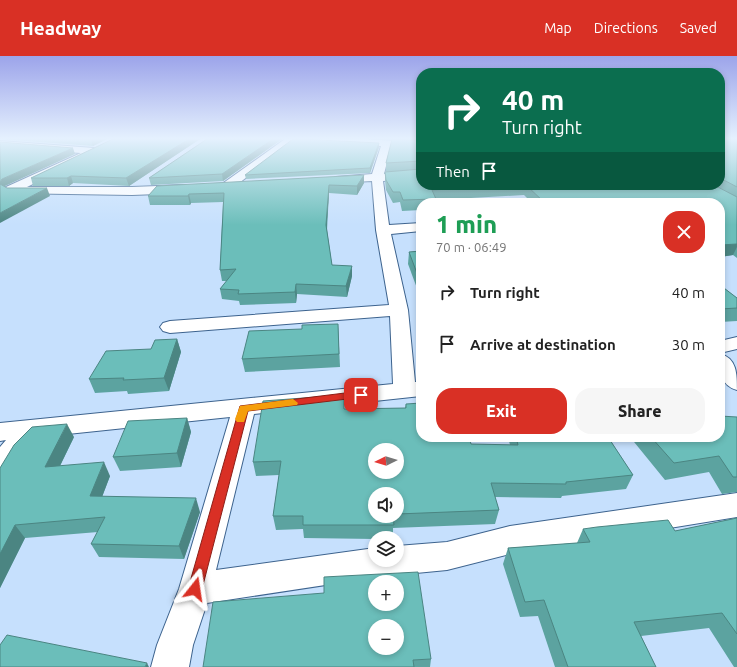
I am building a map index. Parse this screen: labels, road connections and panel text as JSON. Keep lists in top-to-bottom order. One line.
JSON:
{"north":"left","page":{"header":"Headway","nav":["Map","Directions","Saved"],"turn":["40 m","Turn right"],"then":"Then","heading":["1 min","70 m · 06:49"],"list":[{"name":"Turn right","value":"40 m"},{"name":"Arrive at destination","value":"30 m"}],"buttons":["Exit","Share"],"map_buttons":["+","−"]}}
